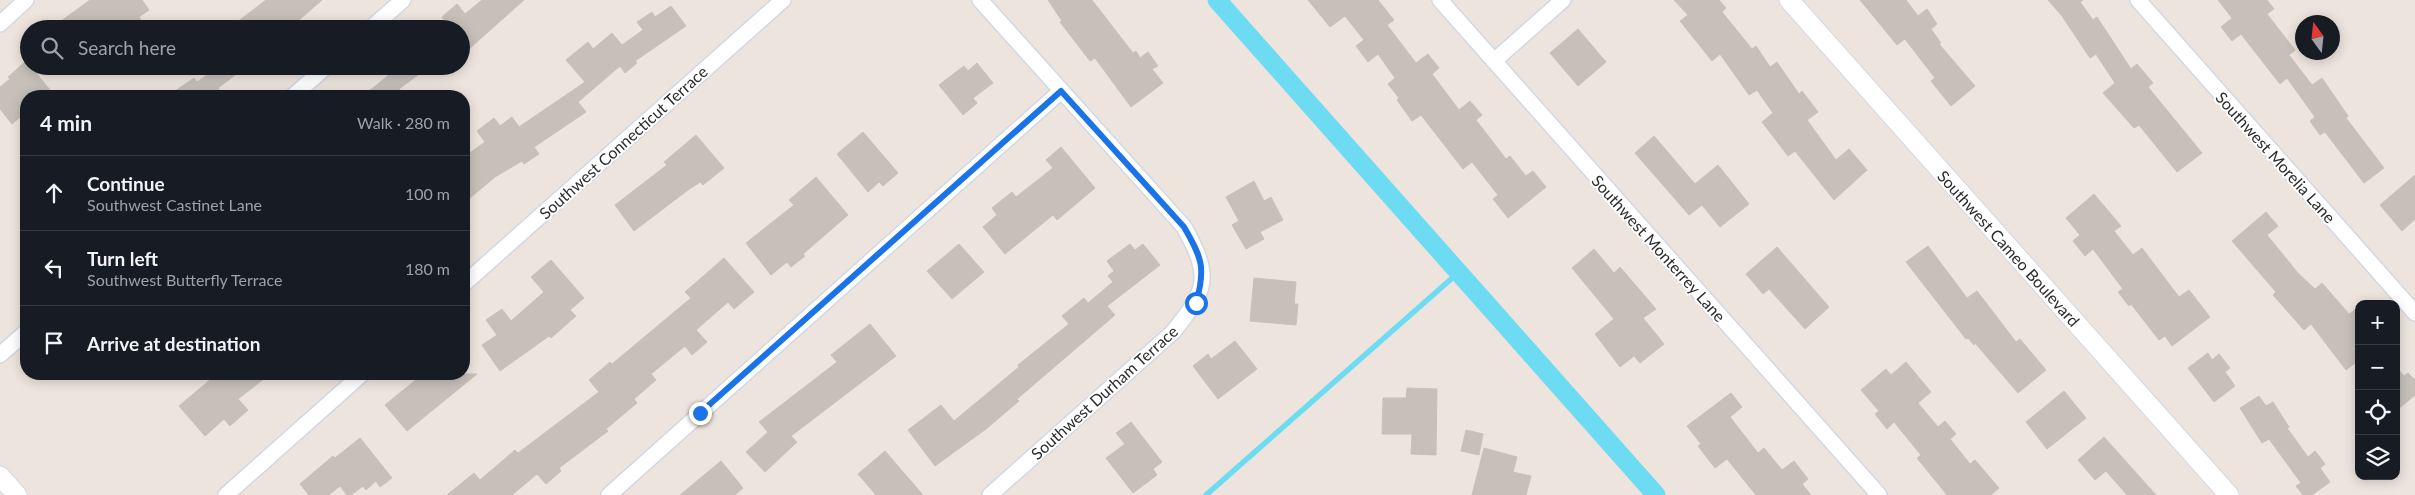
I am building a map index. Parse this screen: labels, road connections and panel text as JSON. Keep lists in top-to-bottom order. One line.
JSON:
{"streets":{"street":["Southwest Connecticut Terrace","Southwest Morelia Lane","Southwest Monterrey Lane","Southwest Cameo Boulevard","Southwest Durham Terrace"]},"north":"top","page":{"search":"Search here","heading":["4 min","Walk · 280 m"],"list":[["Continue","Southwest Castinet Lane","100 m"],["Turn left","Southwest Butterfly Terrace","180 m"],"Arrive at destination"],"map_buttons":["+","−"]}}
